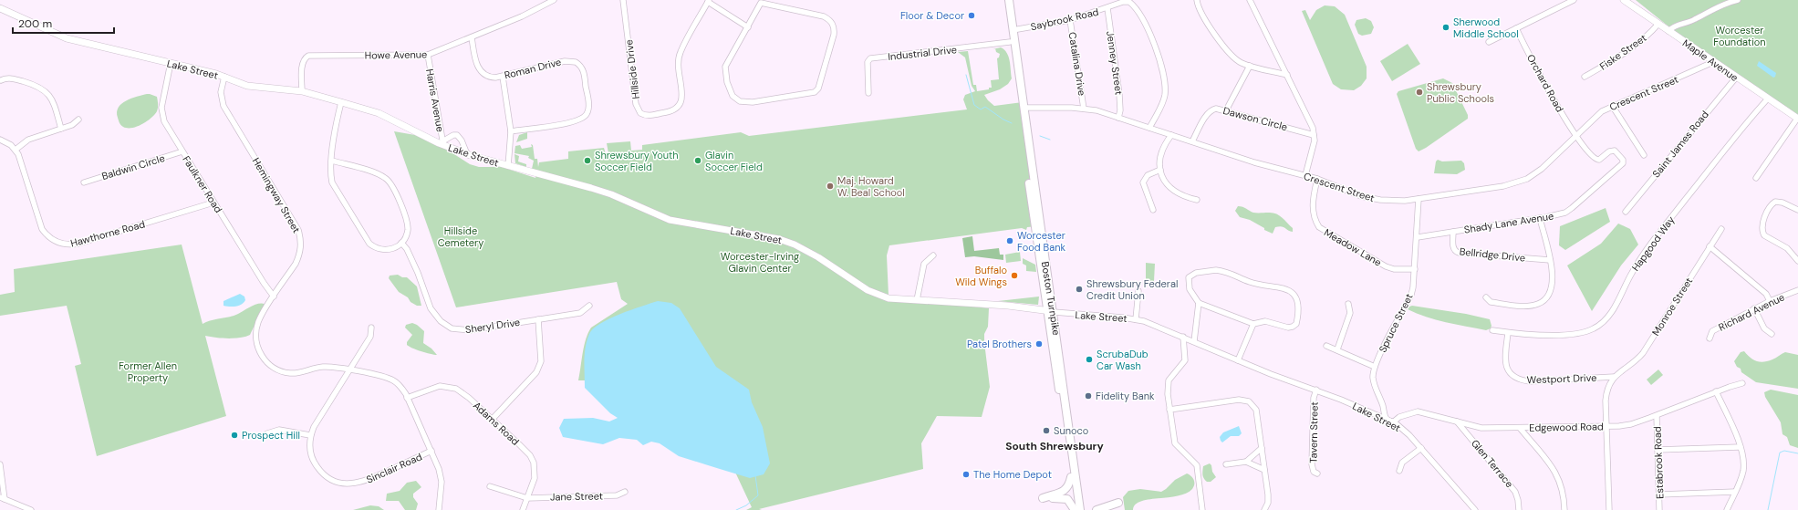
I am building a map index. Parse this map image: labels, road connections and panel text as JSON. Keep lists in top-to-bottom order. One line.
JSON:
{"streets":{"highway":["Boston Turnpike"],"main road":["Maple Avenue","Lake Street"],"street":["Saybrook Road","Fiske Street","Industrial Drive","Howe Avenue","Jenney Street","Catalina Drive","Roman Drive","Hillside Drive","Orchard Road","Crescent Street","Harris Avenue","Dawson Circle","Saint James Road","Baldwin Circle","Faulkner Road","Hemingway Street","Shady Lane Avenue","Hawthorne Road","Hapgood Way","Meadow Lane","Bellridge Drive","Monroe Street","Richard Avenue","Spruce Street","Sheryl Drive","Westport Drive","Adams Road","Edgewood Road","Tavern Street","Estabrook Road","Glen Terrace","Sinclair Road","Jane Street"]},"crossings":[["Saybrook Road","Jenney Street"],["Saybrook Road","Catalina Drive"],["Saybrook Road","Crescent Street"],["Saybrook Road","Boston Turnpike"],["Fiske Street","Maple Avenue"],["Industrial Drive","Boston Turnpike"],["Howe Avenue","Roman Drive"],["Howe Avenue","Lake Street"],["Howe Avenue","Harris Avenue"],["Maple Avenue","Crescent Street"],["Maple Avenue","Saint James Road"],["Maple Avenue","Hapgood Way"],["Jenney Street","Crescent Street"],["Catalina Drive","Crescent Street"],["Lake Street","Harris Avenue"],["Lake Street","Faulkner Road"],["Lake Street","Hemingway Street"],["Lake Street","Boston Turnpike"],["Lake Street","Spruce Street"],["Lake Street","Edgewood Road"],["Lake Street","Tavern Street"],["Orchard Road","Crescent Street"],["Orchard Road","Shady Lane Avenue"],["Crescent Street","Dawson Circle"],["Crescent Street","Shady Lane Avenue"],["Crescent Street","Meadow Lane"],["Crescent Street","Boston Turnpike"],["Crescent Street","Spruce Street"],["Baldwin Circle","Faulkner Road"],["Faulkner Road","Hemingway Street"],["Faulkner Road","Hawthorne Road"],["Hemingway Street","Adams Road"],["Hemingway Street","Sinclair Road"],["Shady Lane Avenue","Bellridge Drive"],["Shady Lane Avenue","Spruce Street"],["Hapgood Way","Westport Drive"],["Meadow Lane","Spruce Street"],["Monroe Street","Westport Drive"],["Spruce Street","Edgewood Road"],["Adams Road","Sinclair Road"],["Adams Road","Jane Street"],["Edgewood Road","Estabrook Road"],["Edgewood Road","Glen Terrace"]],"districts":["South Shrewsbury"],"parks":["Worcester Foundation","Hillside Cemetery","Worcester-Irving Glavin Center","Former Allen Property"],"places":["Floor & Decor","Sherwood Middle School","Shrewsbury Public Schools","Shrewsbury Youth Soccer Field","Glavin Soccer Field","Maj. Howard W. Beal School","Worcester Food Bank","Buffalo Wild Wings","Shrewsbury Federal Credit Union","Patel Brothers","ScrubaDub Car Wash","Fidelity Bank","Sunoco","Prospect Hill","The Home Depot"],"scale_bar":"200 m"}
